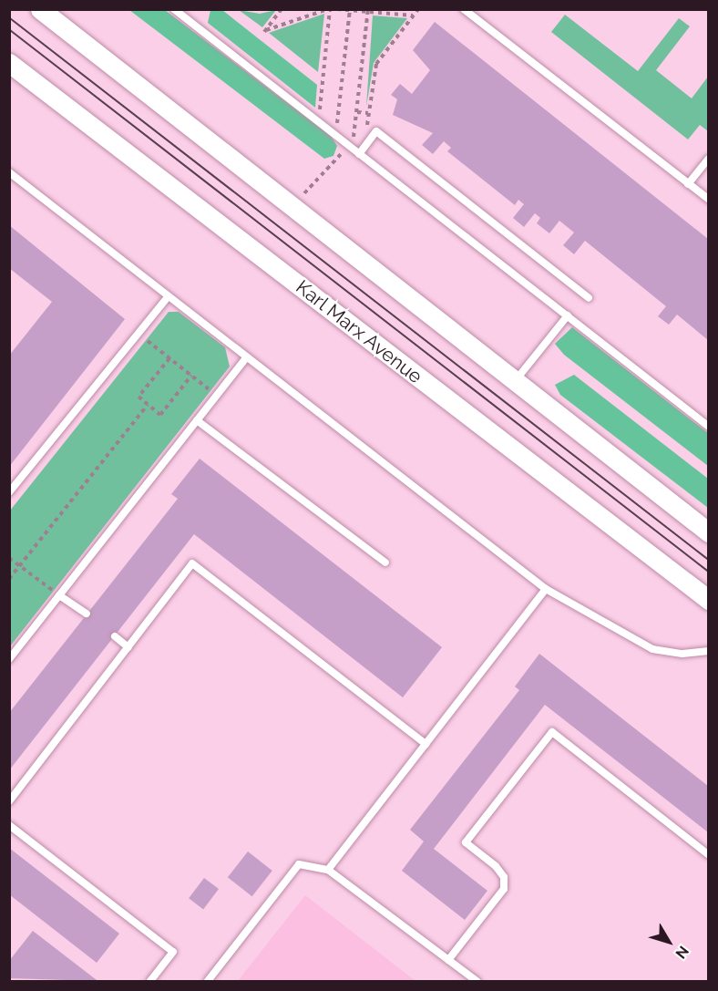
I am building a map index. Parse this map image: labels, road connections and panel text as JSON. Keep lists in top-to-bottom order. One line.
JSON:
{"streets":{"main road":["Karl Marx Avenue"]},"north":"bottom right"}
